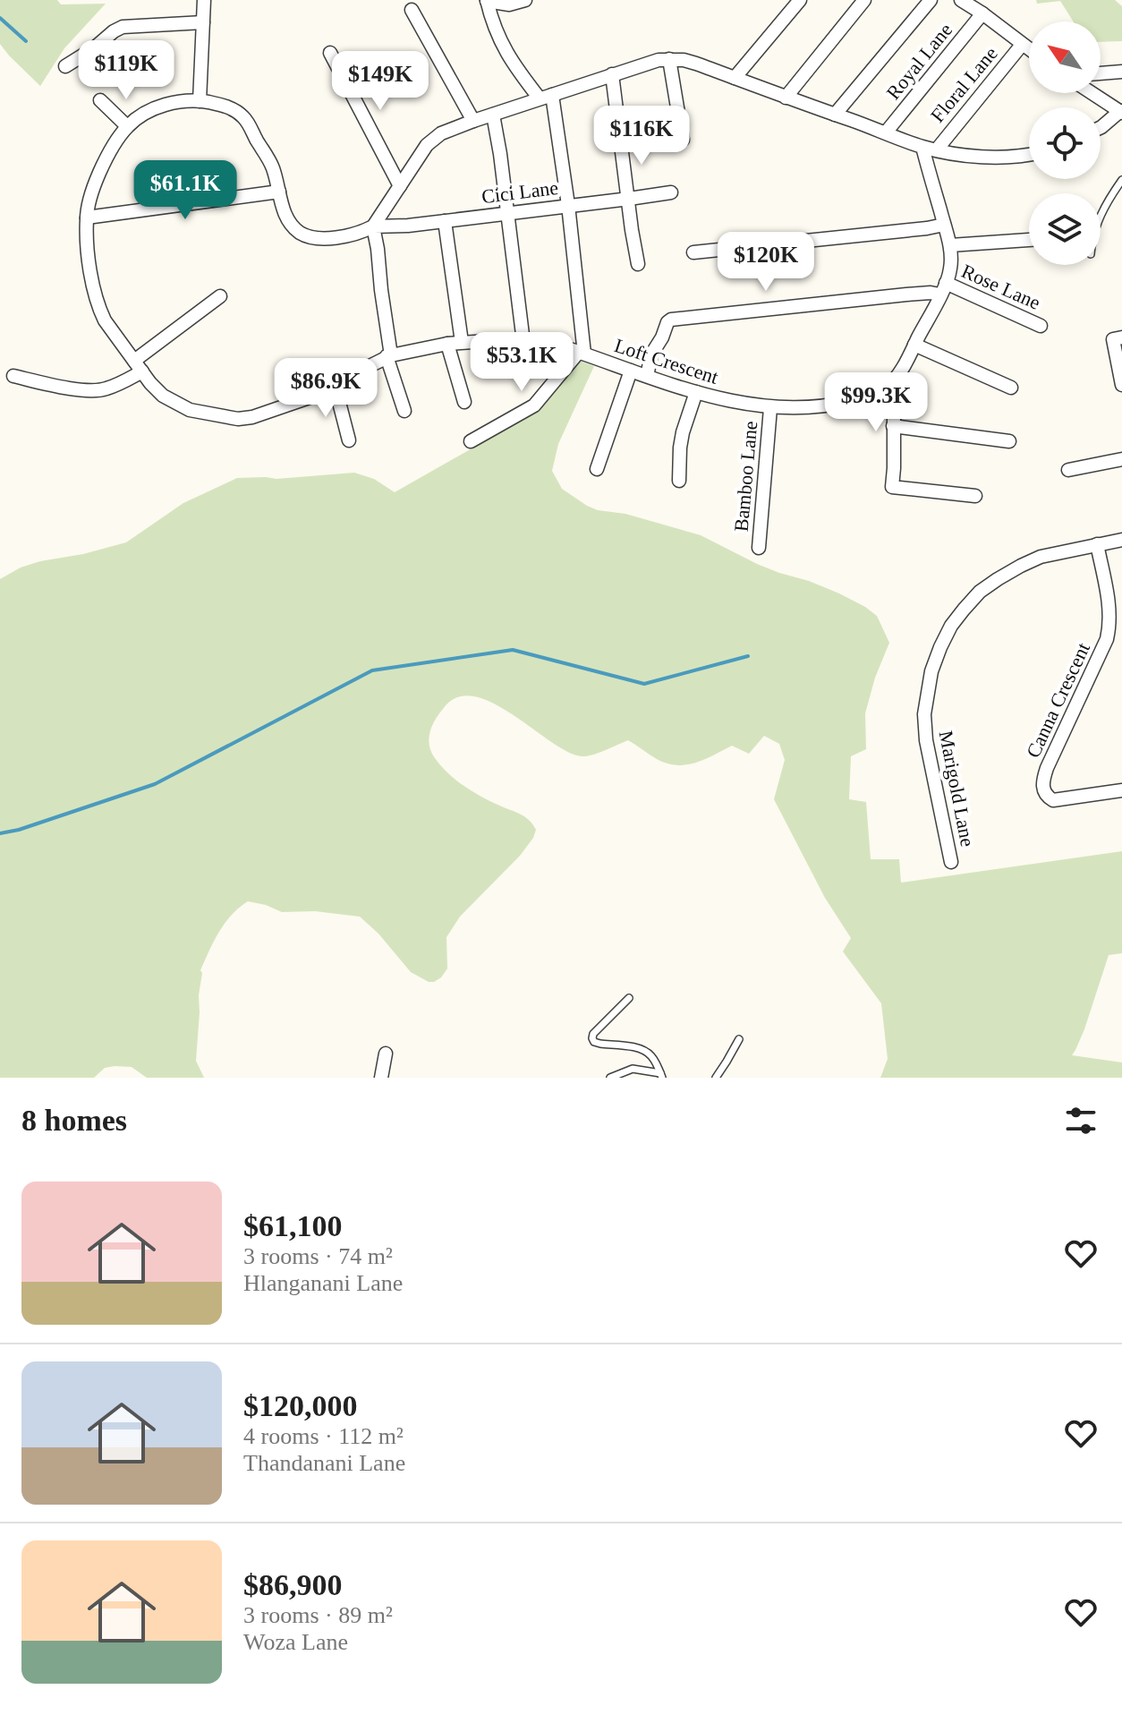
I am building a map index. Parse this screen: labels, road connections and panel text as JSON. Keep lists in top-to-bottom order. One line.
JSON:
{"streets":{"street":["Royal Lane","Floral Lane","Cici Lane","Rose Lane","Loft Crescent","Bamboo Lane","Canna Crescent","Marigold Lane"]},"crossings":[["Cici Lane","Loft Crescent"],["Loft Crescent","Bamboo Lane"],["Canna Crescent","Marigold Lane"]],"north":"top left","page":{"price":["$119K","$149K","$116K","$61.1K","$120K","$53.1K","$86.9K","$99.3K"],"heading":"8 homes","list":[{"name":"$61,100","note":"3 rooms · 74 m² · Hlanganani Lane"},{"name":"$120,000","note":"4 rooms · 112 m² · Thandanani Lane"},{"name":"$86,900","note":"3 rooms · 89 m² · Woza Lane"}]}}
